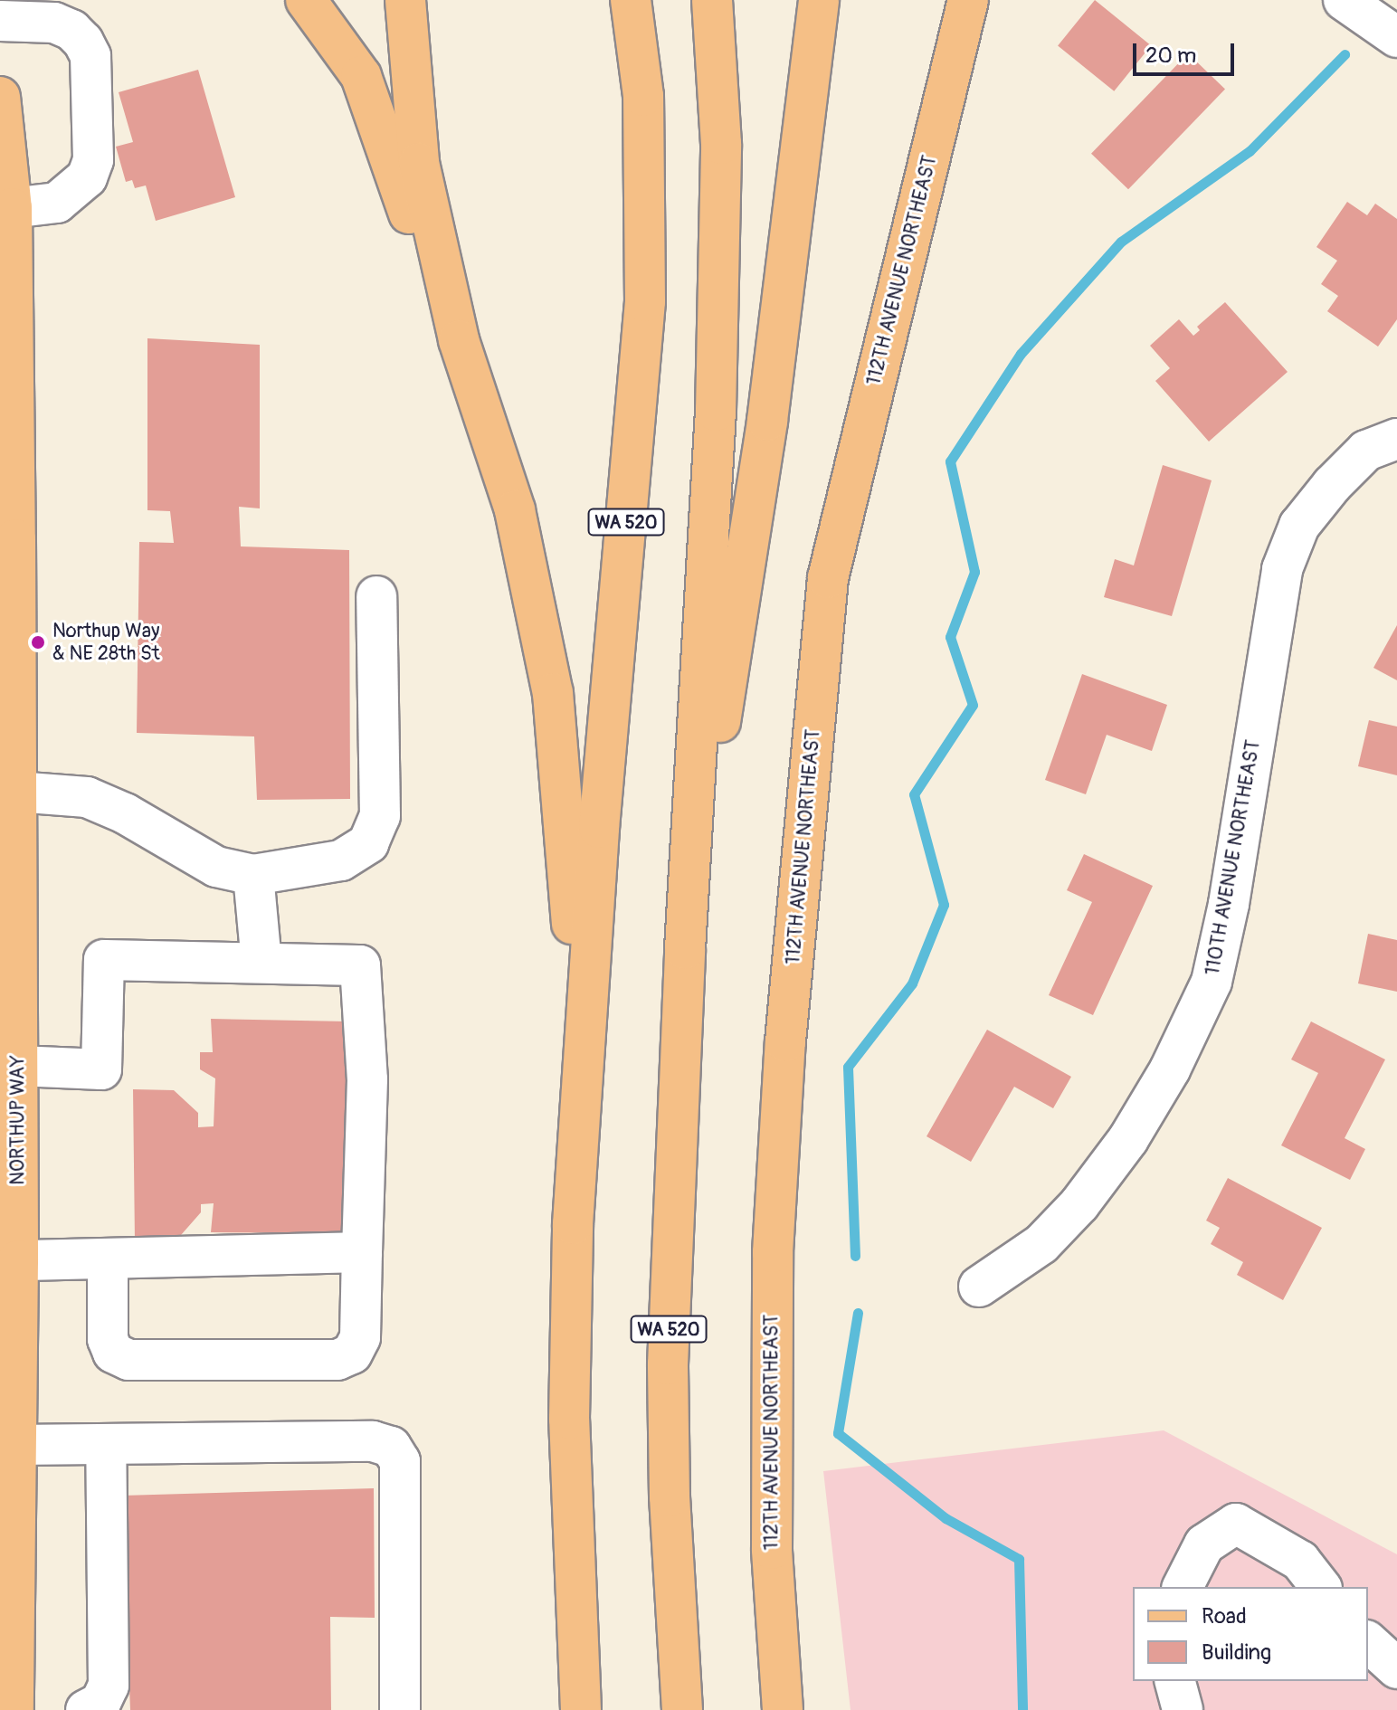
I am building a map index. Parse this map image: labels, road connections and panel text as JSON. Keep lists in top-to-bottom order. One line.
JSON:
{"streets":{"main road":["112TH AVENUE NORTHEAST","WA 520","NORTHUP WAY"],"street":["110TH AVENUE NORTHEAST"]},"places":["Northup Way & NE 28th St"],"legend":["Road","Building"],"scale_bar":"20 m"}
